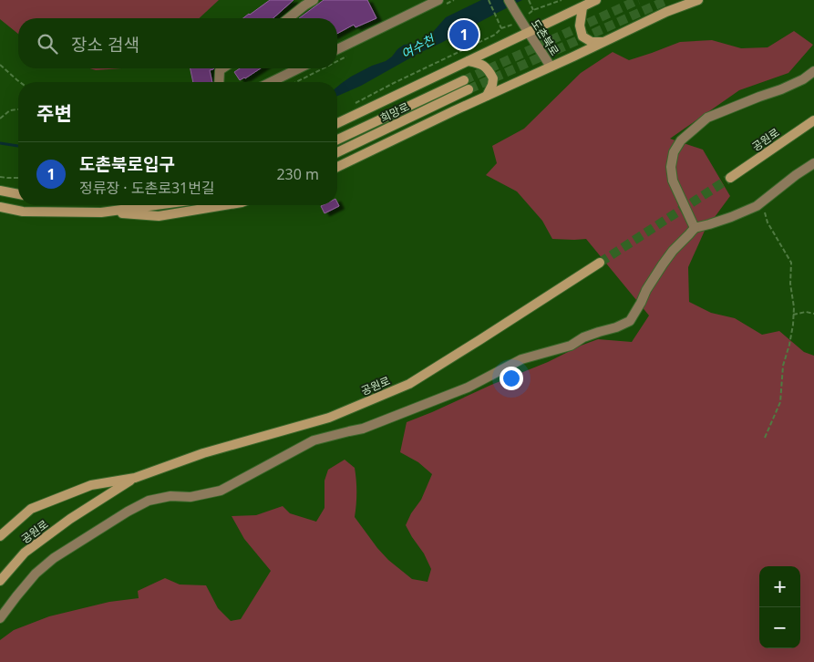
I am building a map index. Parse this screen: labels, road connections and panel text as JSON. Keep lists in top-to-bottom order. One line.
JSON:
{"streets":{"main road":["희망로","공원로"],"street":["도촌북로"]},"water":["여수천"],"page":{"pins":"1","search":"장소 검색","heading":"주변","list":[{"mark":"1","name":"도촌북로입구","note":"정류장 · 도촌로31번길","value":"230 m"}],"map_buttons":["+","−"]}}
